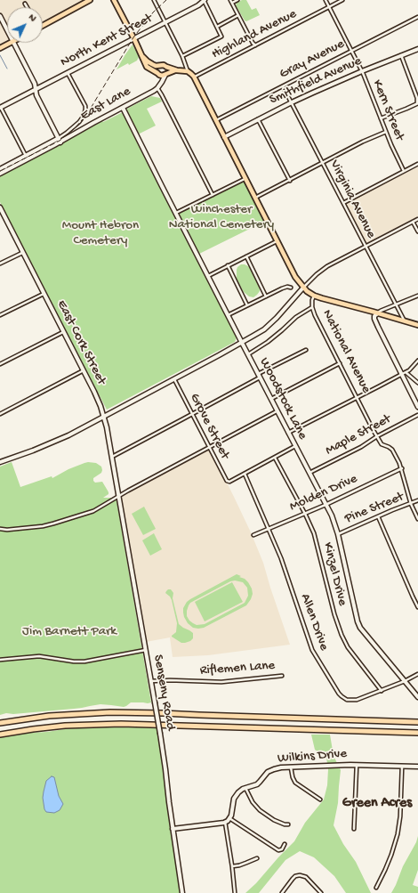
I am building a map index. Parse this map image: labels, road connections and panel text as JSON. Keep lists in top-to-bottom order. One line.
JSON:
{"streets":{"main road":["National Avenue"],"street":["Highland Avenue","North Kent Street","Gray Avenue","Smithfield Avenue","East Lane","Kern Street","Virginia Avenue","East Cork Street","Woodstock Lane","Grove Street","Maple Street","Molden Drive","Pine Street","Kinzel Drive","Allen Drive","Riflemen Lane","Senseny Road","Wilkins Drive"]},"crossings":[["Highland Avenue","Kern Street"],["Highland Avenue","National Avenue"],["Gray Avenue","Kern Street"],["Gray Avenue","Virginia Avenue"],["Gray Avenue","National Avenue"],["Smithfield Avenue","Kern Street"],["Smithfield Avenue","Virginia Avenue"],["Smithfield Avenue","National Avenue"],["East Lane","Woodstock Lane"],["East Cork Street","Senseny Road"],["National Avenue","Maple Street"],["National Avenue","Molden Drive"],["National Avenue","Pine Street"],["Woodstock Lane","Maple Street"],["Woodstock Lane","Molden Drive"],["Woodstock Lane","Pine Street"],["Woodstock Lane","Allen Drive"],["Grove Street","Allen Drive"],["Molden Drive","Kinzel Drive"],["Molden Drive","Allen Drive"],["Kinzel Drive","Allen Drive"],["Riflemen Lane","Senseny Road"]],"districts":["Green Acres"],"parks":["Winchester National Cemetery","Mount Hebron Cemetery","Jim Barnett Park"],"north":"top right"}
